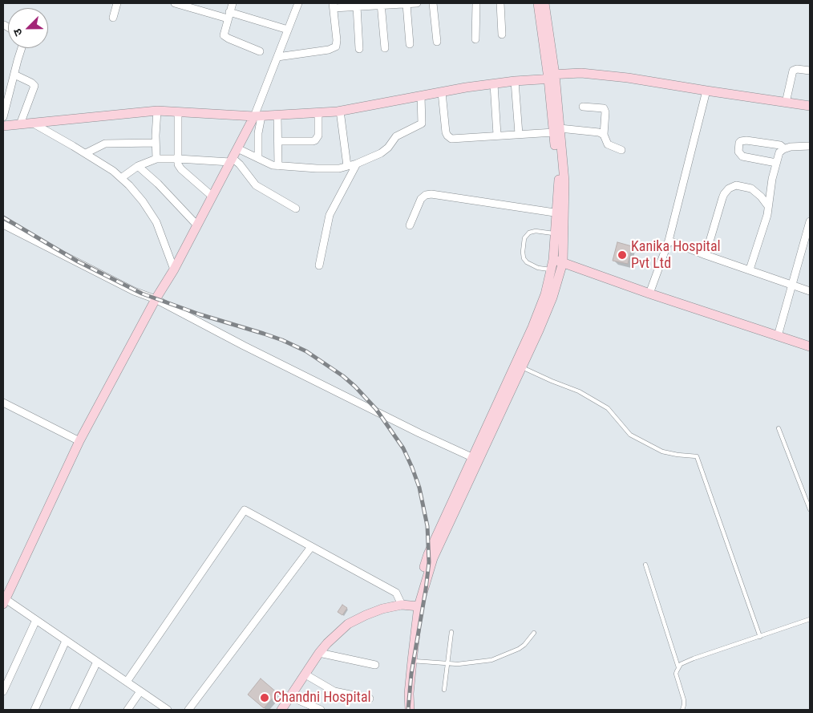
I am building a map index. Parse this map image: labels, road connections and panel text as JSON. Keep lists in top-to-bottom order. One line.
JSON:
{"places":["Kanika Hospital Pvt Ltd","Chandni Hospital"],"north":"bottom left"}
